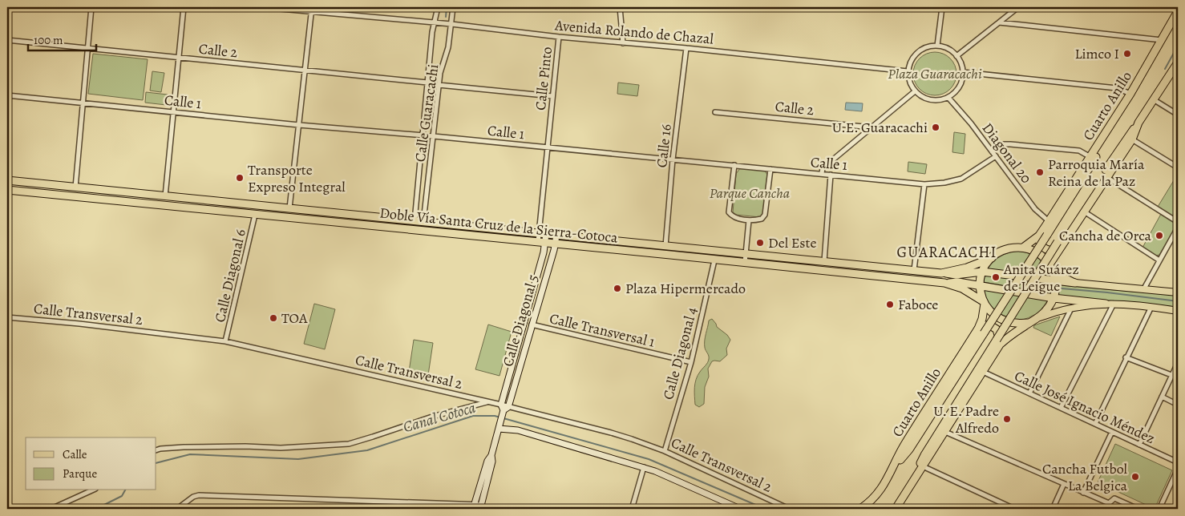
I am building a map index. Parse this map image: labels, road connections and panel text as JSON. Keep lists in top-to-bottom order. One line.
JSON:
{"streets":{"highway":["Cuarto Anillo","Doble Vía Santa Cruz de la Sierra-Cotoca"],"street":["Avenida Rolando de Chazal","Calle 2","Calle Pinto","Calle 1","Calle Guaracachi","Calle 16","Diagonal 20","Calle Diagonal 6","Calle Transversal 2","Calle Diagonal 5","Calle Transversal 1","Calle Diagonal 4","Calle José Ignacio Méndez"]},"crossings":[["Avenida Rolando de Chazal","Calle Pinto"],["Avenida Rolando de Chazal","Calle Guaracachi"],["Avenida Rolando de Chazal","Calle 16"],["Avenida Rolando de Chazal","Diagonal 20"],["Calle 2","Calle Guaracachi"],["Calle Pinto","Calle 1"],["Calle Pinto","Doble Vía Santa Cruz de la Sierra-Cotoca"],["Calle Pinto","Calle Diagonal 5"],["Calle 1","Calle Guaracachi"],["Calle 1","Calle 16"],["Calle 1","Diagonal 20"],["Cuarto Anillo","Diagonal 20"],["Calle Guaracachi","Doble Vía Santa Cruz de la Sierra-Cotoca"],["Calle 16","Doble Vía Santa Cruz de la Sierra-Cotoca"],["Doble Vía Santa Cruz de la Sierra-Cotoca","Calle Diagonal 6"],["Doble Vía Santa Cruz de la Sierra-Cotoca","Calle Diagonal 5"],["Doble Vía Santa Cruz de la Sierra-Cotoca","Calle Diagonal 4"],["Calle Diagonal 6","Calle Transversal 2"],["Calle Transversal 2","Calle Diagonal 5"],["Calle Transversal 2","Calle Diagonal 4"],["Calle Diagonal 5","Calle Transversal 1"],["Calle Transversal 1","Calle Diagonal 4"]],"districts":["GUARACACHI"],"water":["Canal Cotoca"],"parks":["Plaza Guaracachi","Parque Cancha"],"places":["Limco I","U.E. Guaracachi","Parroquia María Reina de la Paz","Transporte Expreso Integral","Cancha de Orca","Del Este","Anita Suárez de Leigue","Plaza Hipermercado","Faboce","TOA","U. E. Padre Alfredo","Cancha Futbol La Belgica"],"legend":["Calle","Parque"],"scale_bar":"100 m"}
